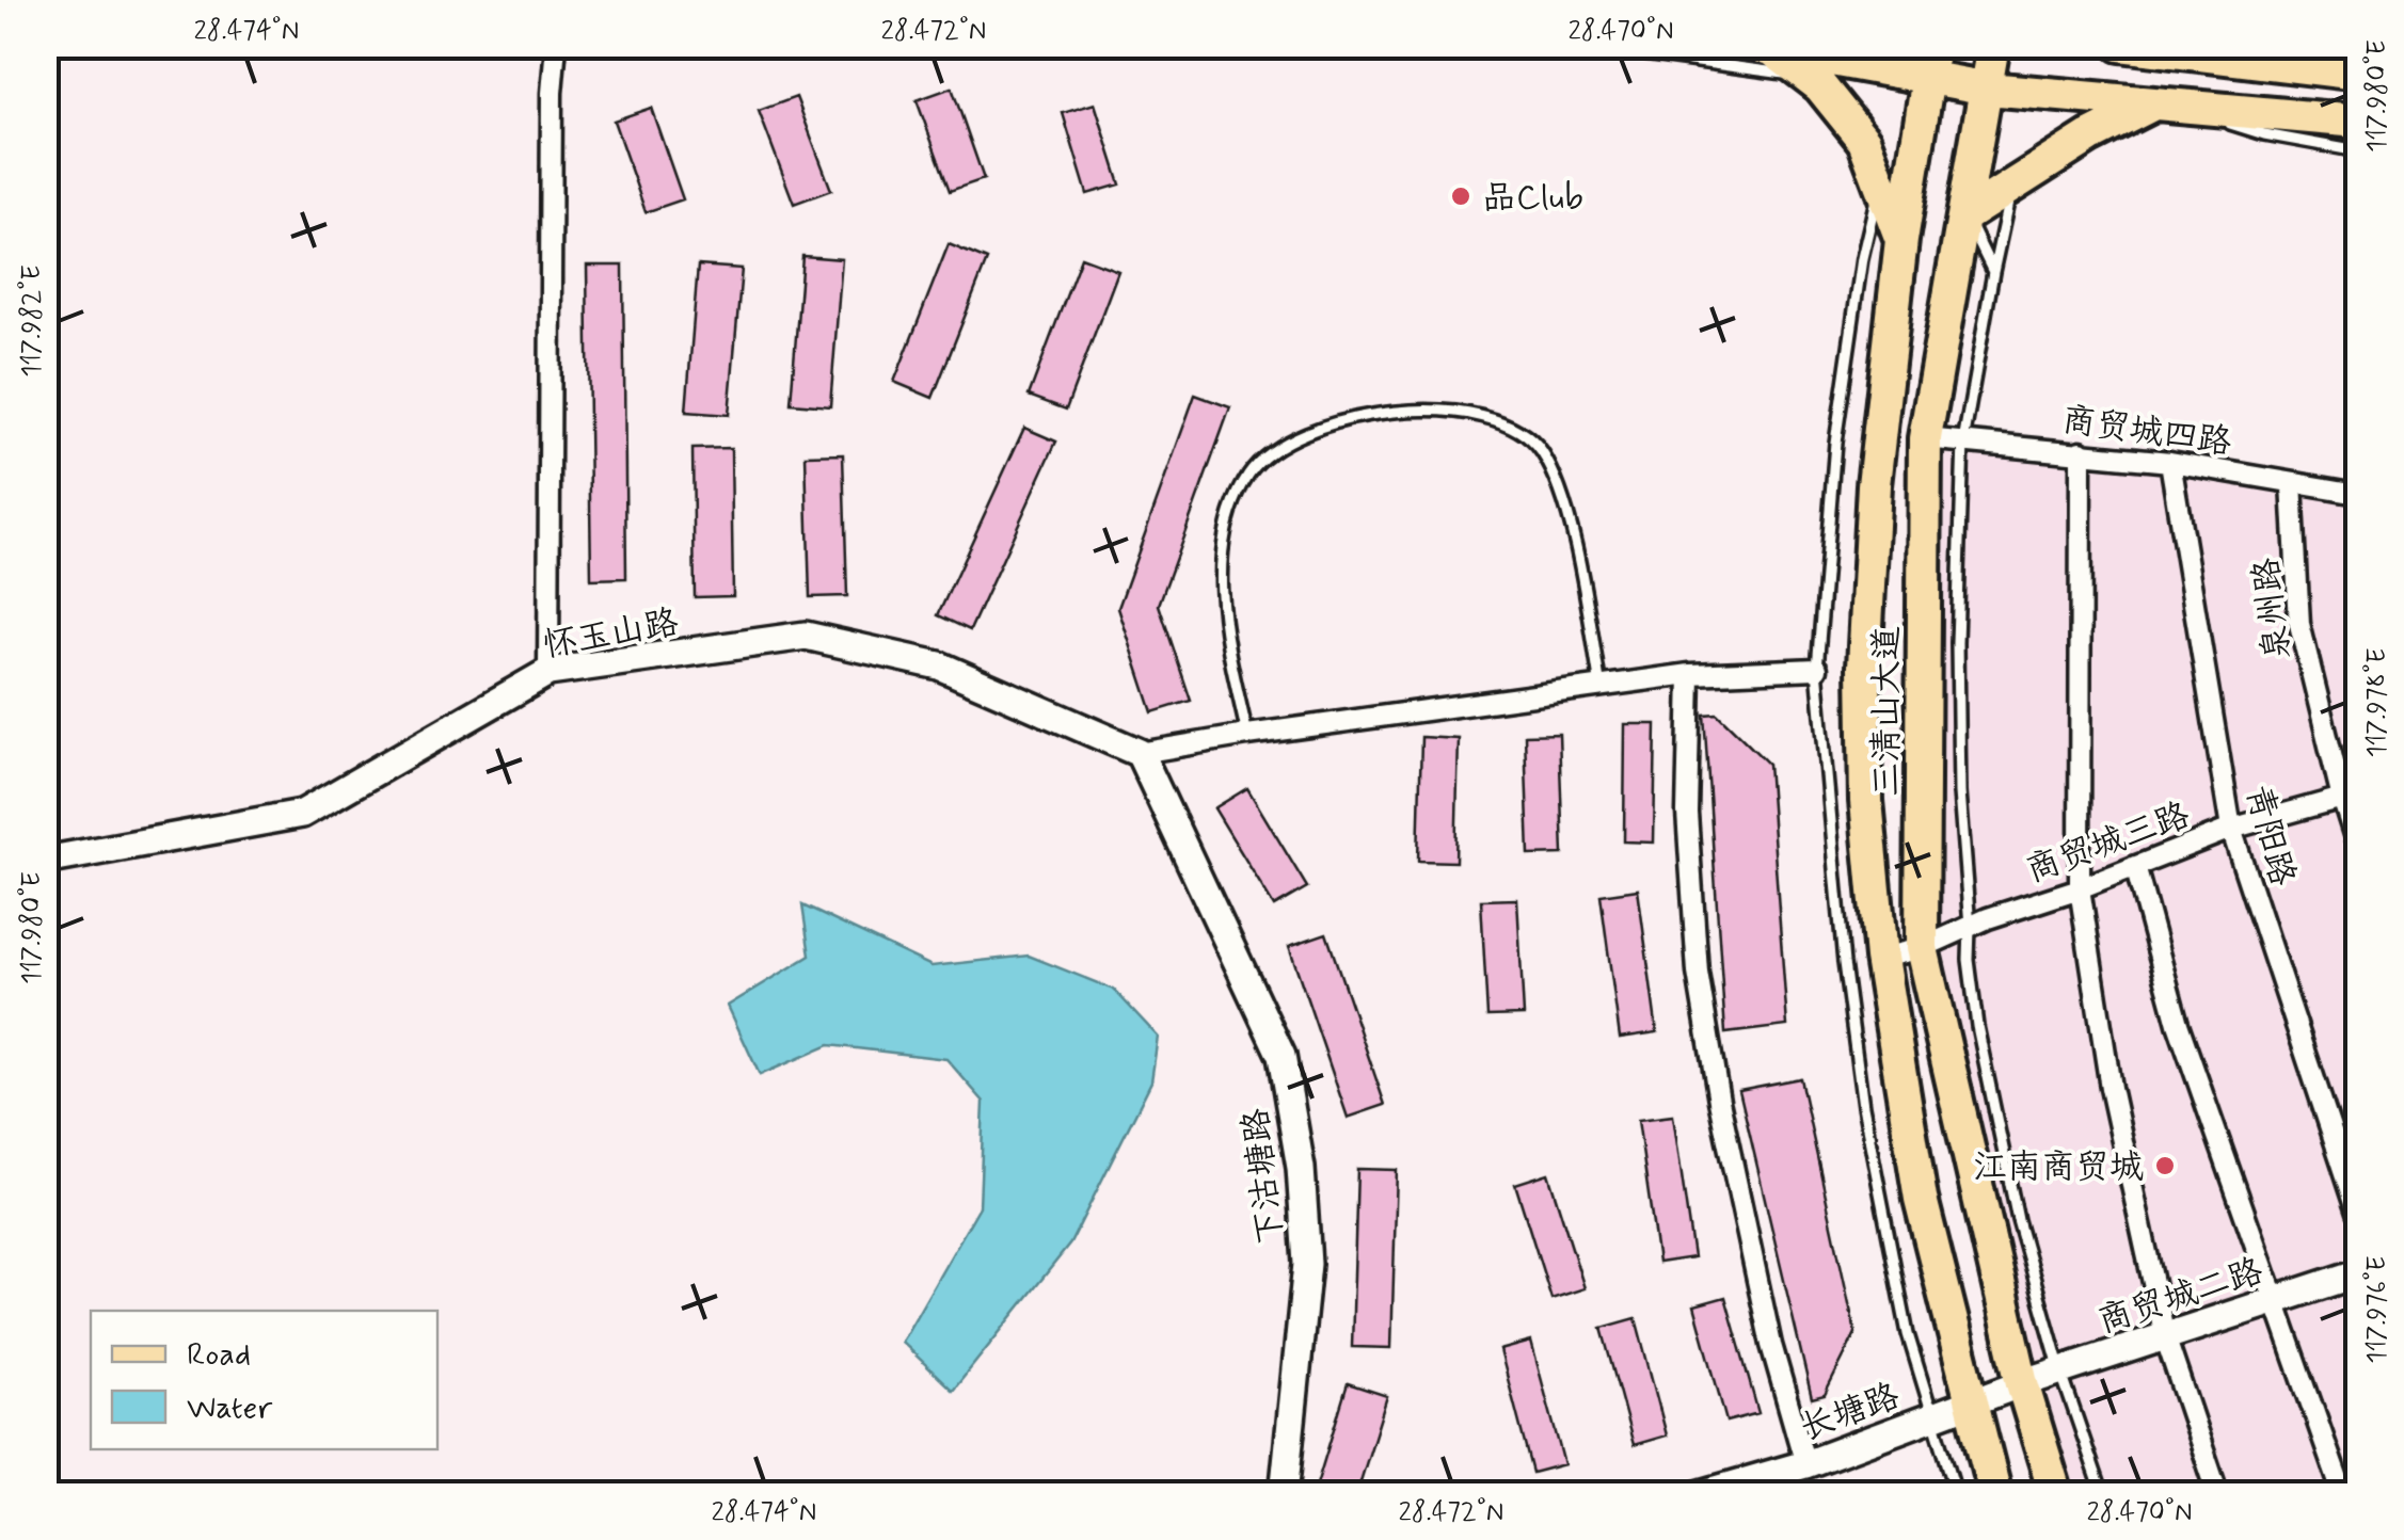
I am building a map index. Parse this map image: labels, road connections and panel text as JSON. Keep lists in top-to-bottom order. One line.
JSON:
{"streets":{"main road":["三清山大道"],"street":["商贸城四路","泉州路","怀玉山路","青阳路","商贸城三路","下沽塘路","商贸城二路","长塘路"]},"crossings":[["商贸城四路","泉州路"],["商贸城四路","三清山大道"],["商贸城四路","青阳路"],["泉州路","商贸城三路"],["怀玉山路","下沽塘路"],["三清山大道","商贸城三路"],["三清山大道","商贸城二路"],["三清山大道","长塘路"],["青阳路","商贸城三路"],["商贸城二路","长塘路"]],"places":["品Club","江南商贸城"],"legend":["Road","Water"],"coordinates":["28.474°N","28.472°N","28.470°N","117.980°E","117.982°E","117.978°E","117.976°E"]}
